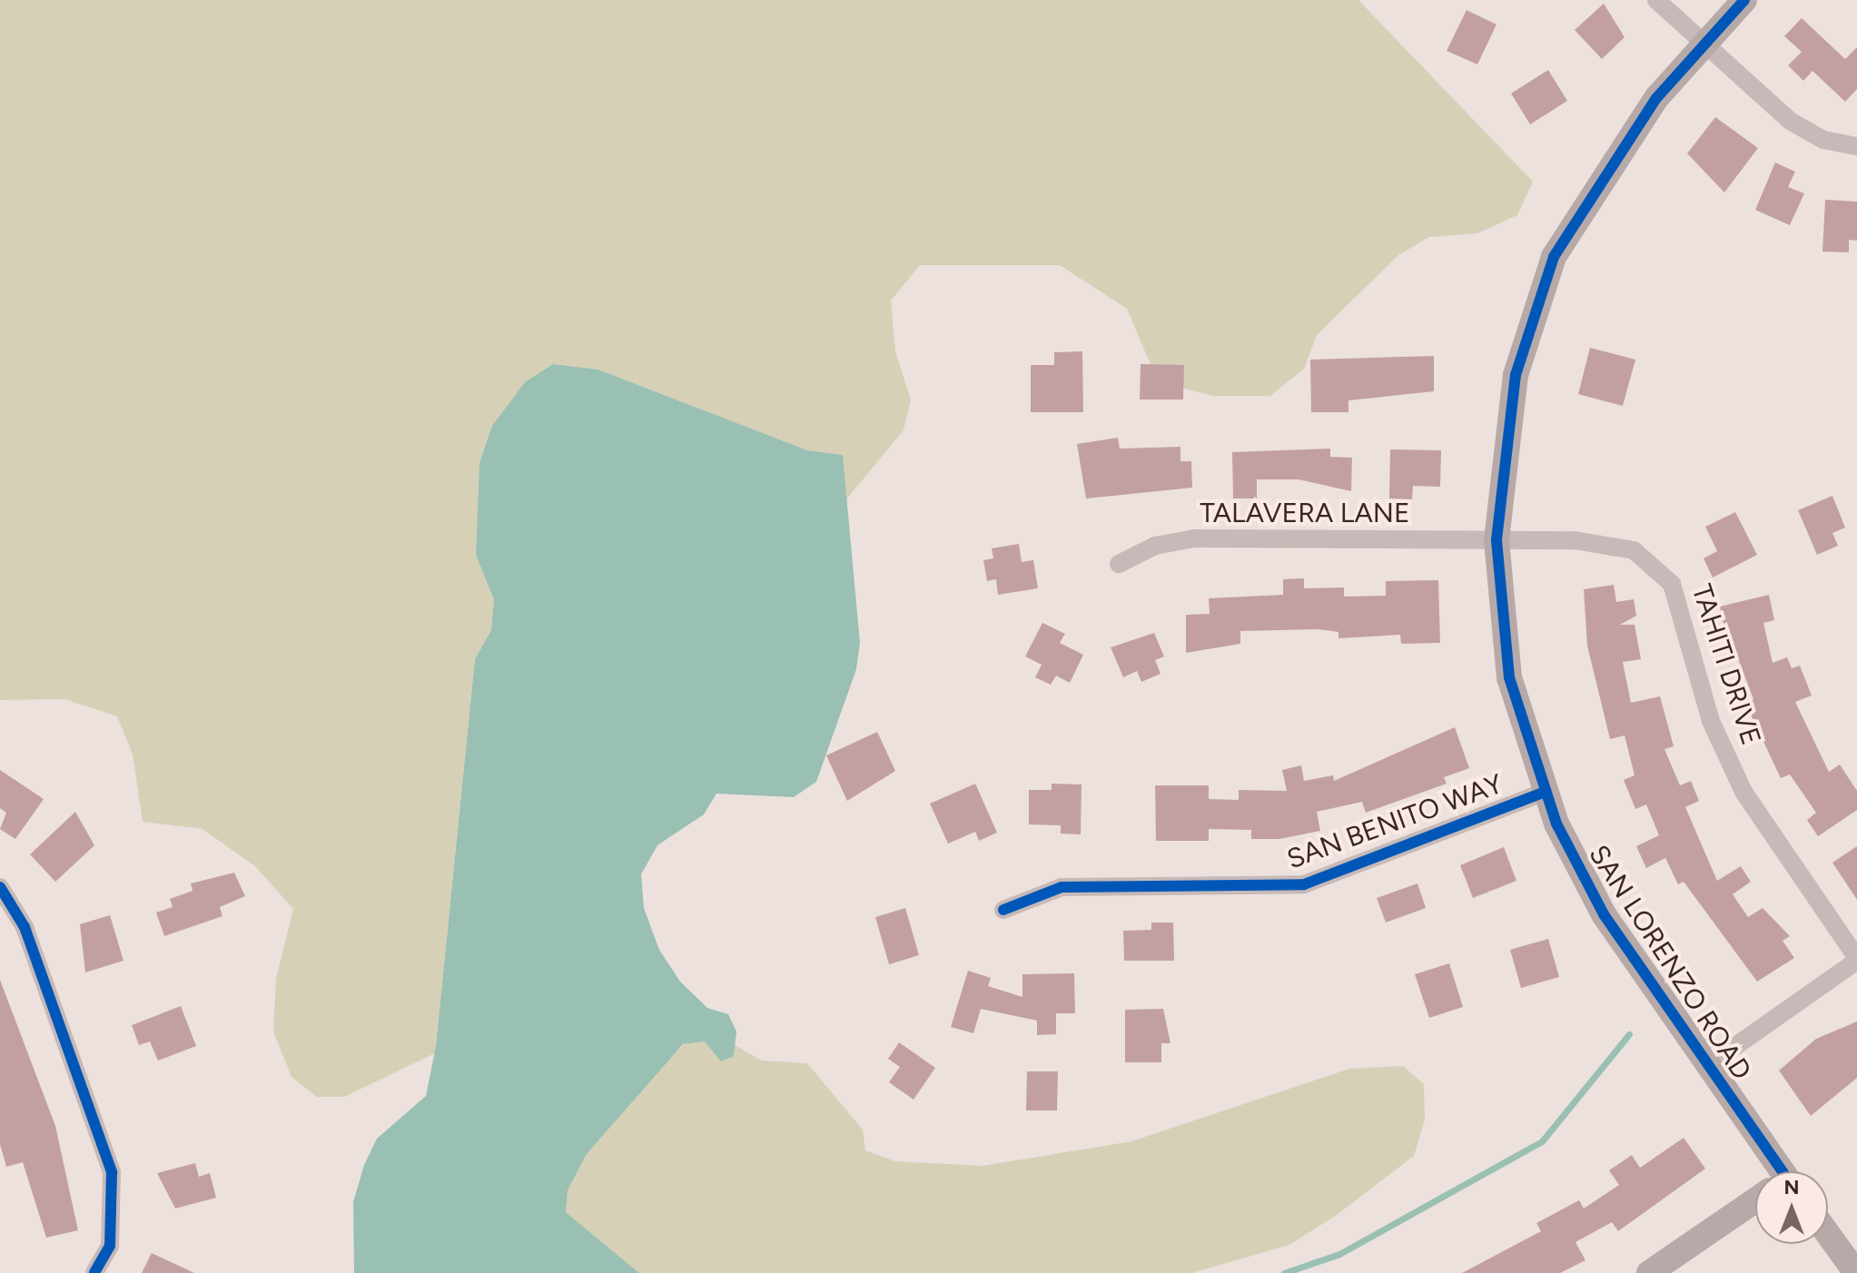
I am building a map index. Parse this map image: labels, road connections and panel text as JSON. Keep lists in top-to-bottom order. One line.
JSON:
{"streets":{"street":["TALAVERA LANE","TAHITI DRIVE","SAN BENITO WAY","SAN LORENZO ROAD"]},"crossings":[["TALAVERA LANE","TAHITI DRIVE"],["TALAVERA LANE","SAN LORENZO ROAD"],["TAHITI DRIVE","SAN LORENZO ROAD"],["SAN BENITO WAY","SAN LORENZO ROAD"]],"north":"top"}
